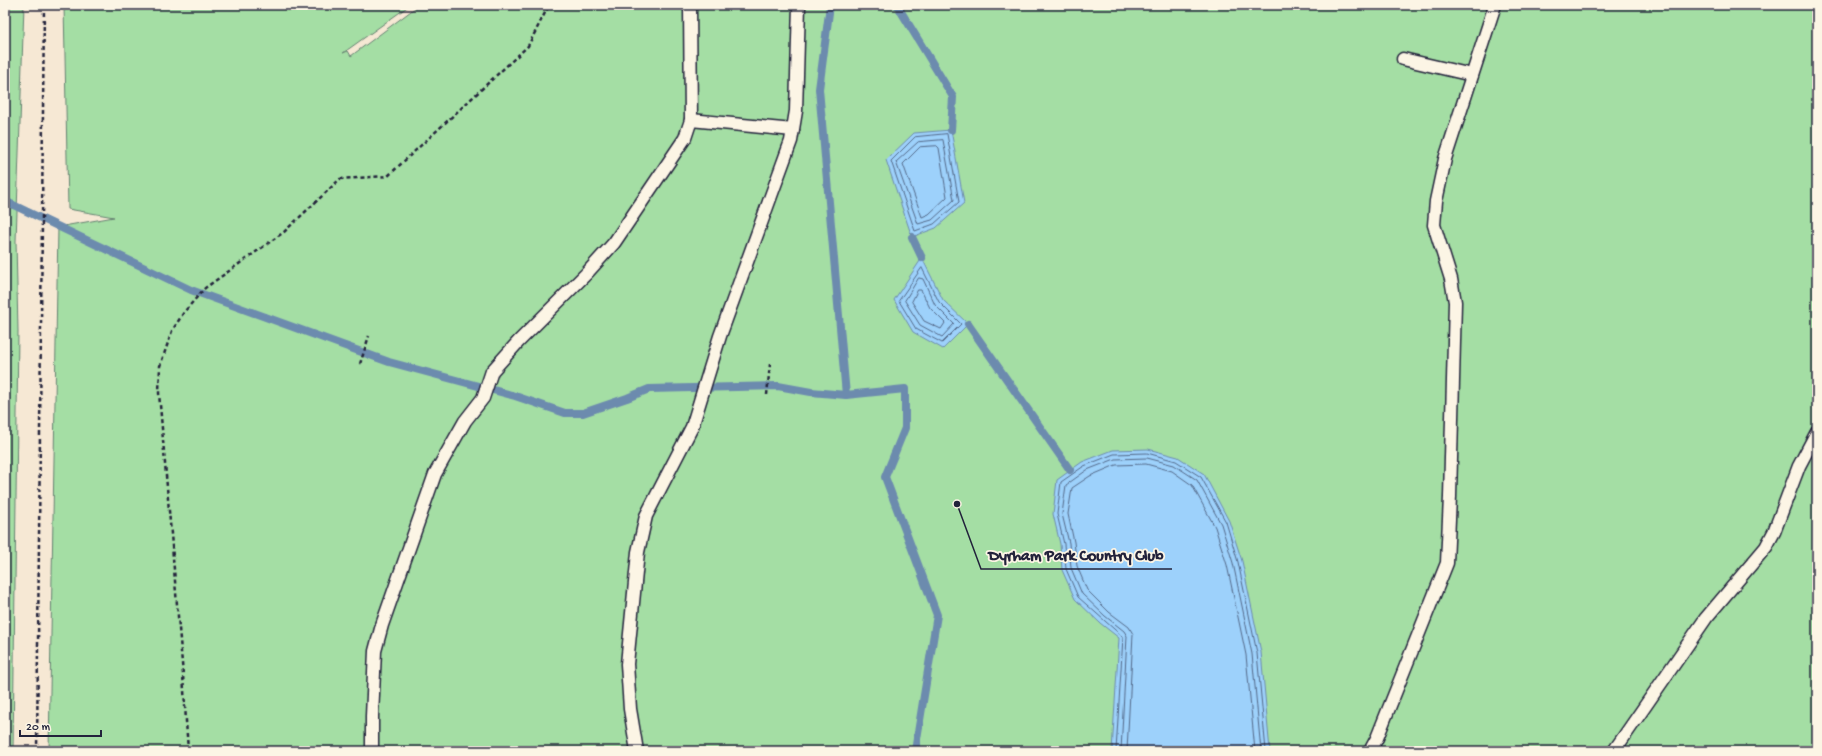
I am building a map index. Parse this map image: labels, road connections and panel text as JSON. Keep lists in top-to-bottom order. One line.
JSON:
{"places":["Dyrham Park Country Club"],"scale_bar":"20 m"}
